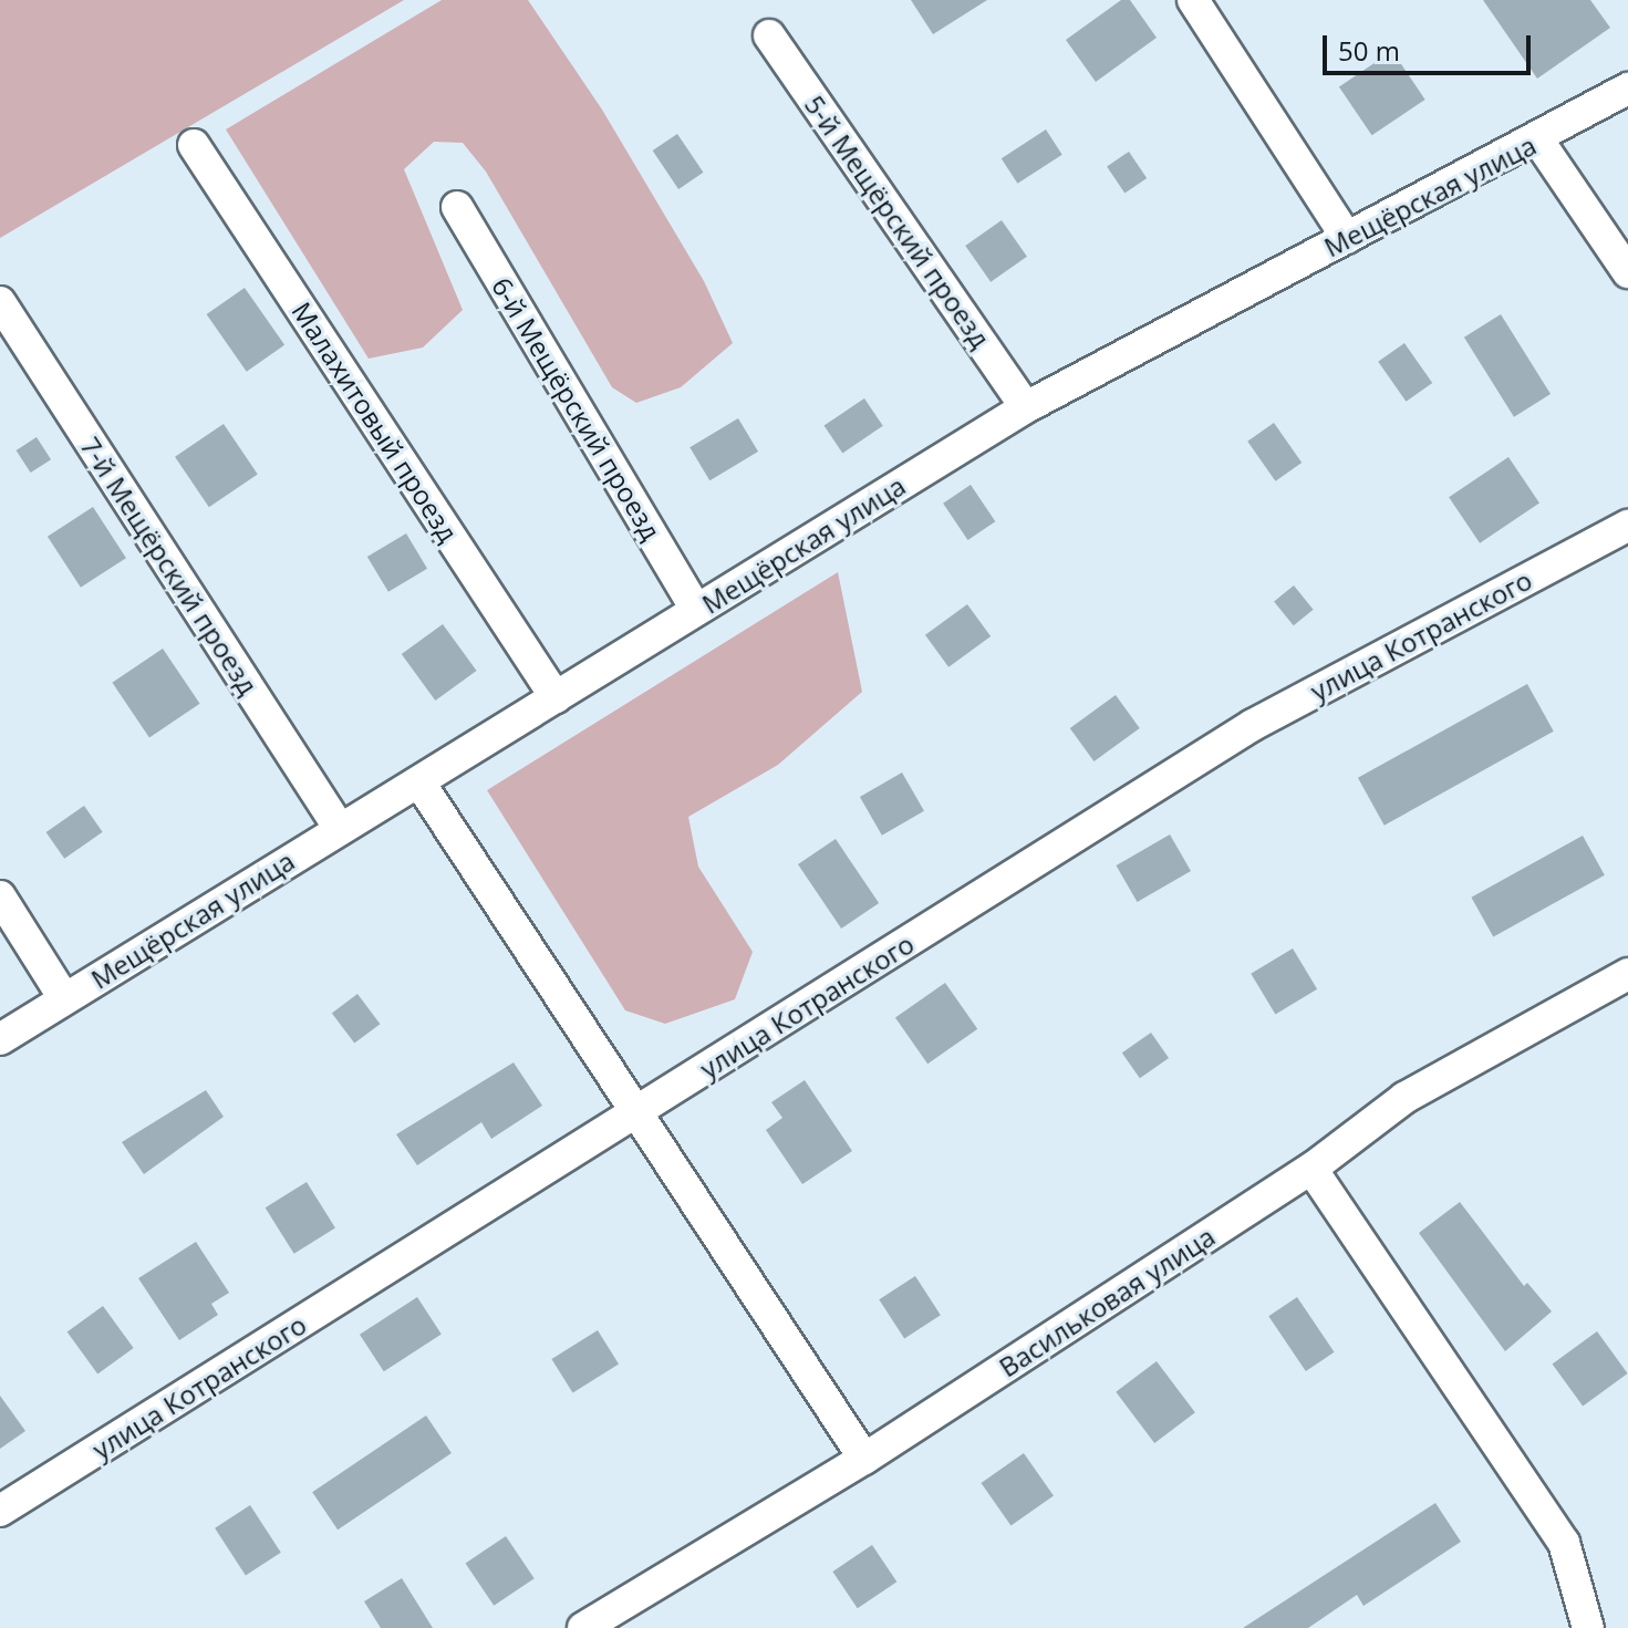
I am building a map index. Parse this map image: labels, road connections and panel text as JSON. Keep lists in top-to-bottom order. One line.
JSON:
{"streets":{"street":["Мещёрская улица","5-й Мещёрский проезд","6-й Мещёрский проезд","Малахитовый проезд","7-й Мещёрский проезд","улица Котранского","Васильковая улица"]},"crossings":[["Мещёрская улица","5-й Мещёрский проезд"],["Мещёрская улица","6-й Мещёрский проезд"],["Мещёрская улица","Малахитовый проезд"],["Мещёрская улица","7-й Мещёрский проезд"]],"scale_bar":"50 m"}
